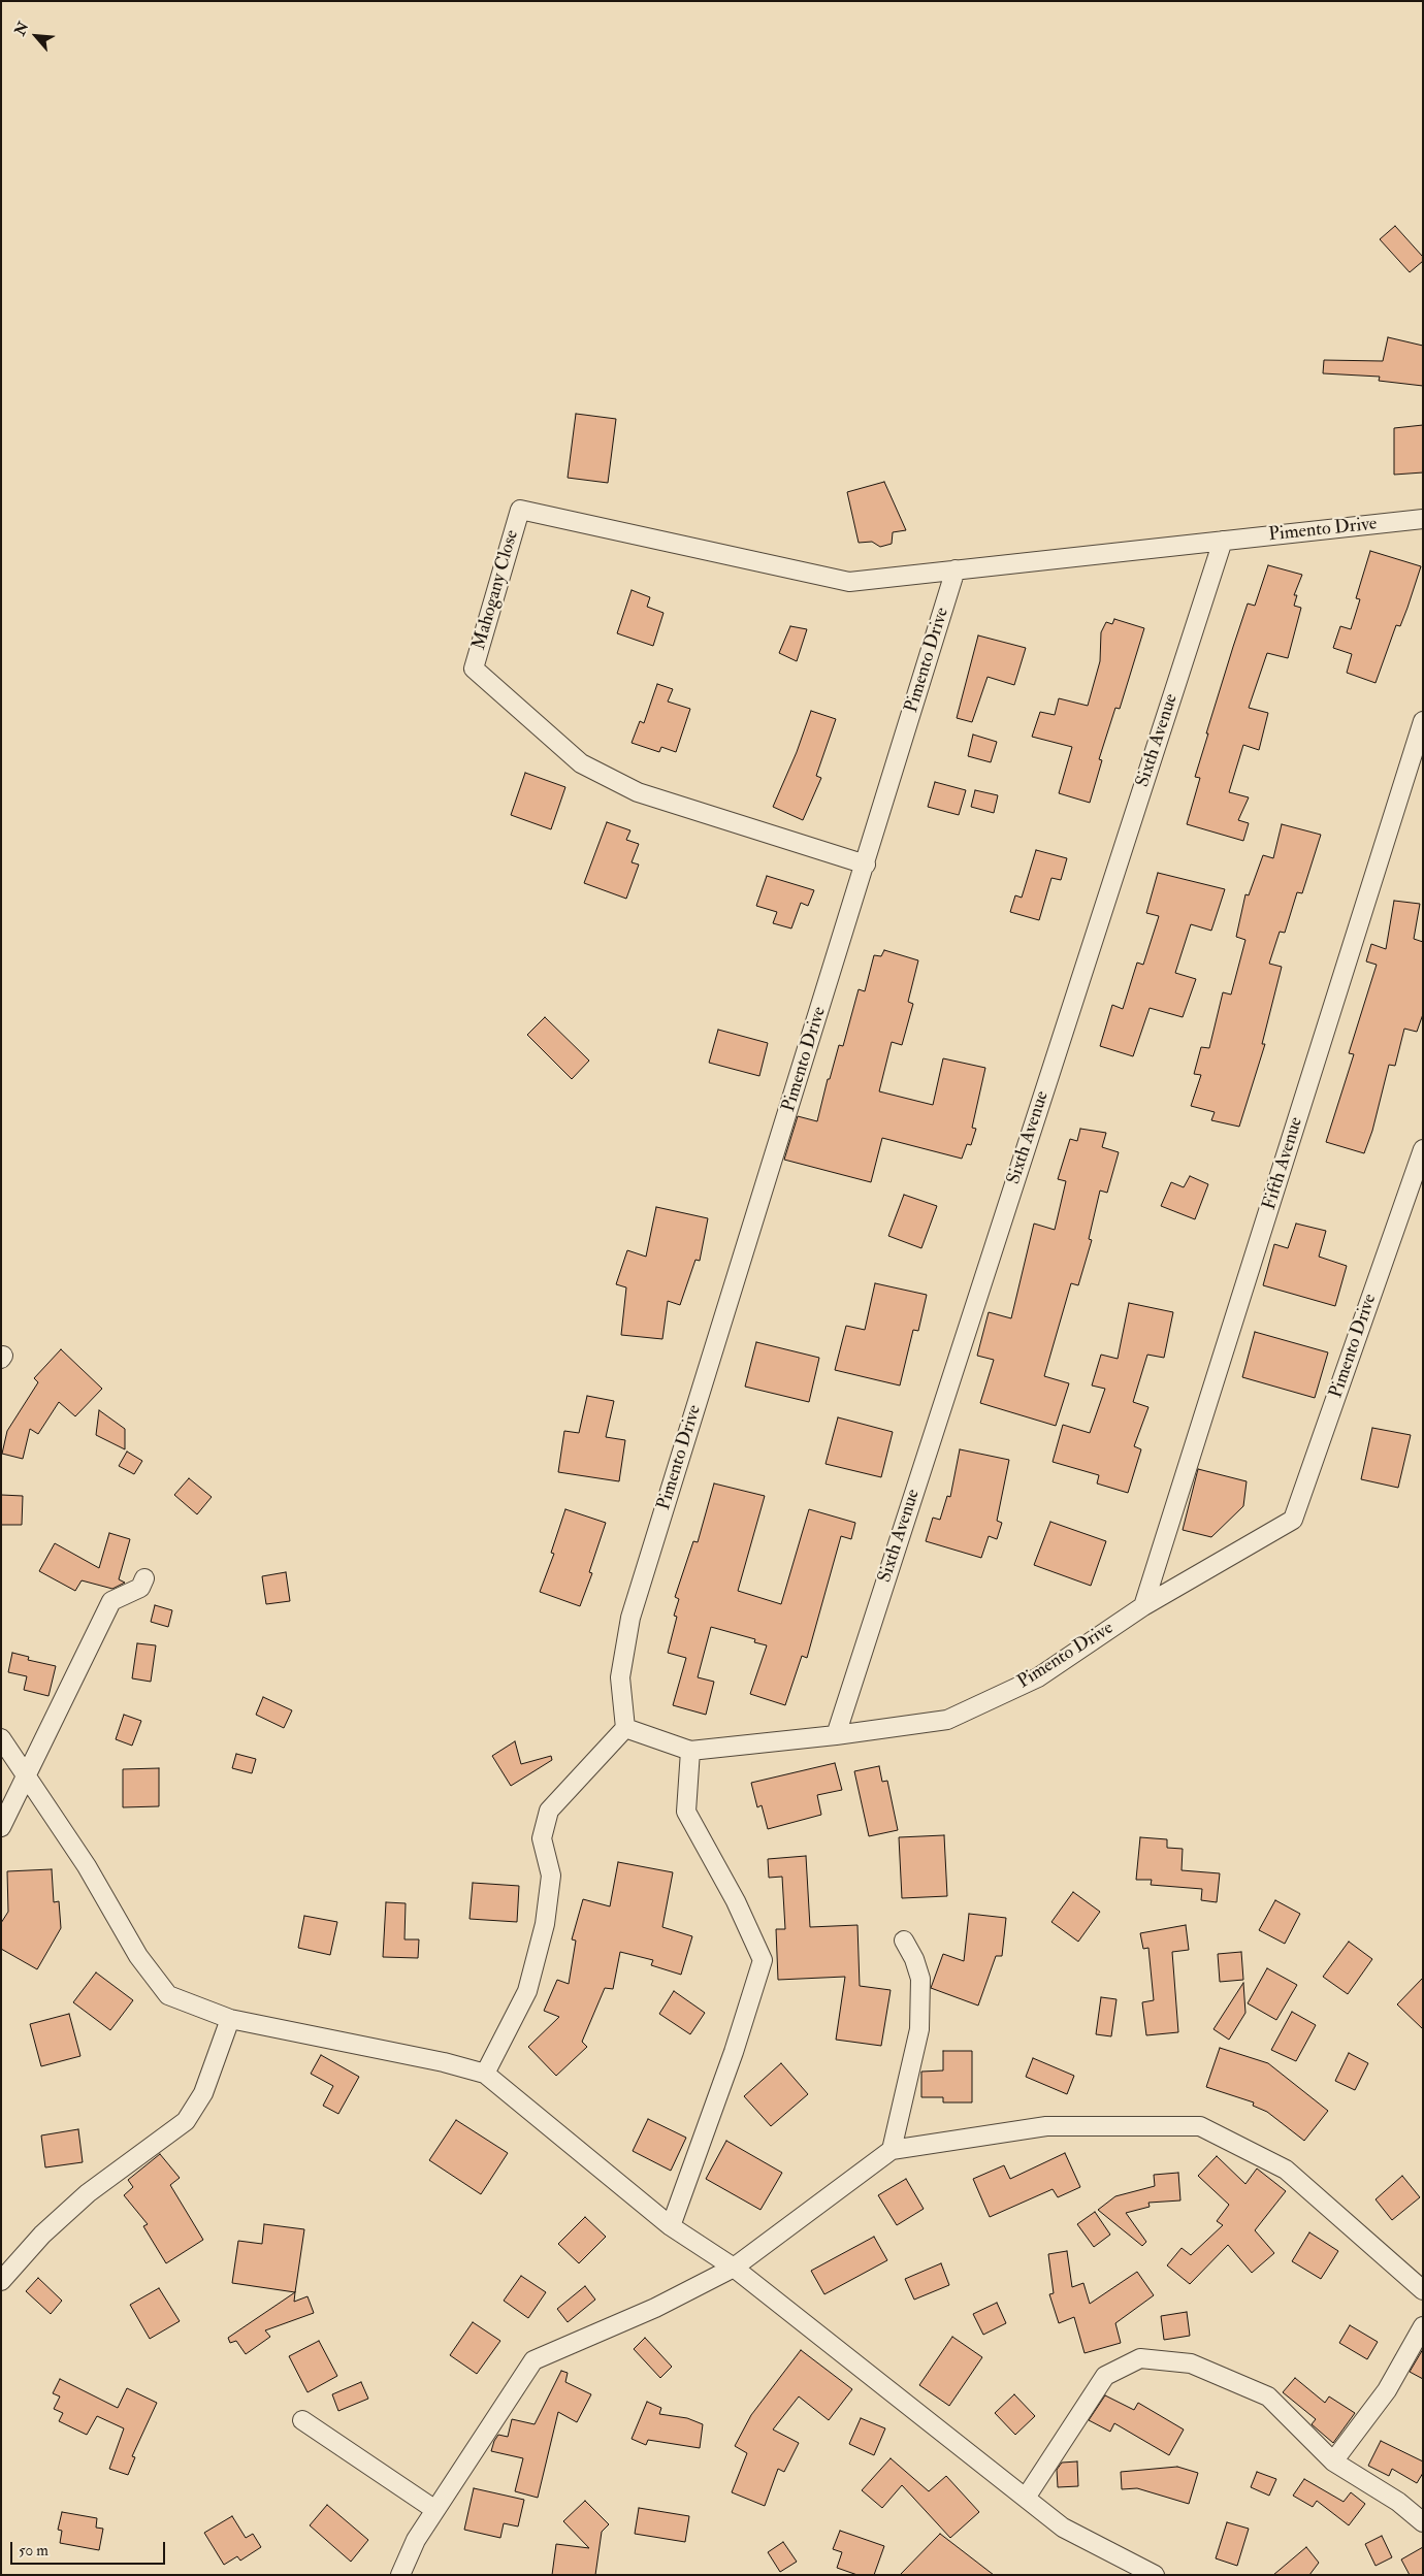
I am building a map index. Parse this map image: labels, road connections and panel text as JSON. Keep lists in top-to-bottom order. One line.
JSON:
{"streets":{"street":["Pimento Drive","Mahogany Close","Sixth Avenue","Fifth Avenue"]},"crossings":[["Pimento Drive","Mahogany Close"],["Pimento Drive","Sixth Avenue"],["Pimento Drive","Fifth Avenue"]],"scale_bar":"50 m","north":"top left"}
